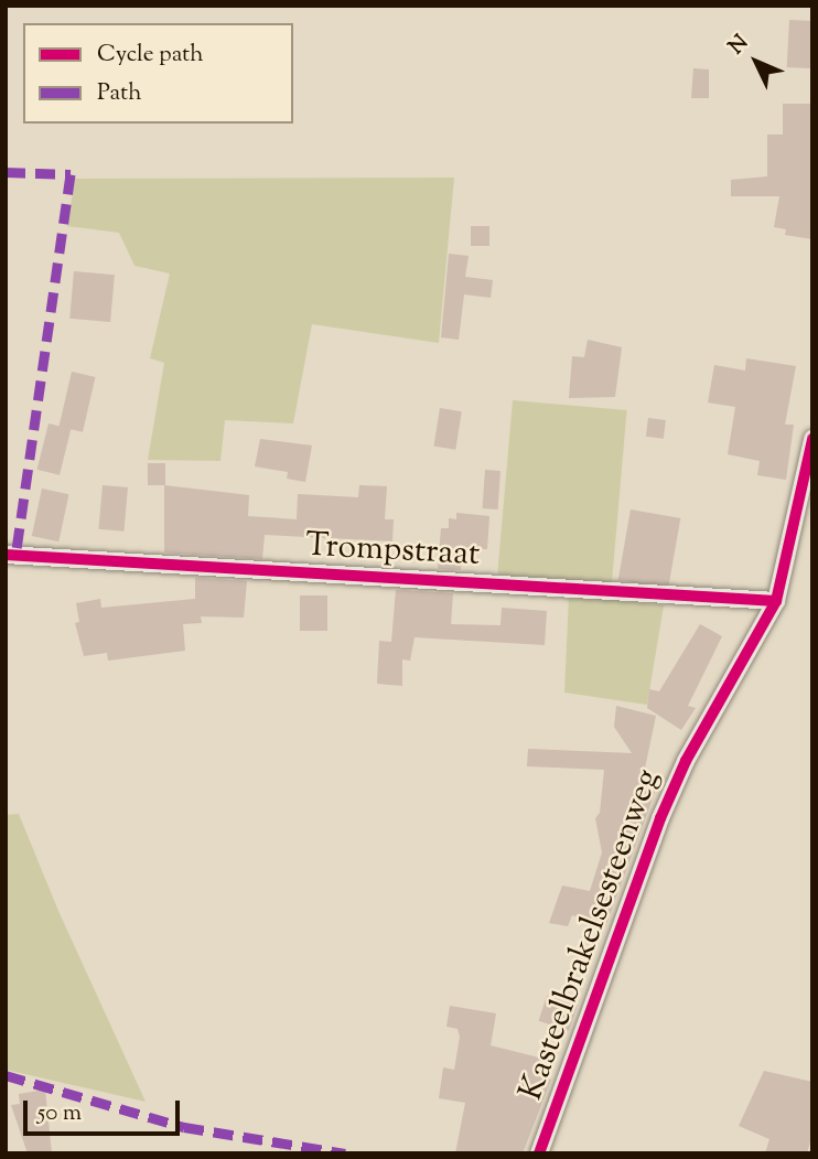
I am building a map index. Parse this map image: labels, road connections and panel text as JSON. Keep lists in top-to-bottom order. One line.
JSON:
{"streets":{"street":["Trompstraat","Kasteelbrakelsesteenweg"]},"crossings":[["Trompstraat","Kasteelbrakelsesteenweg"]],"legend":["Cycle path","Path"],"scale_bar":"50 m","north":"top left"}
